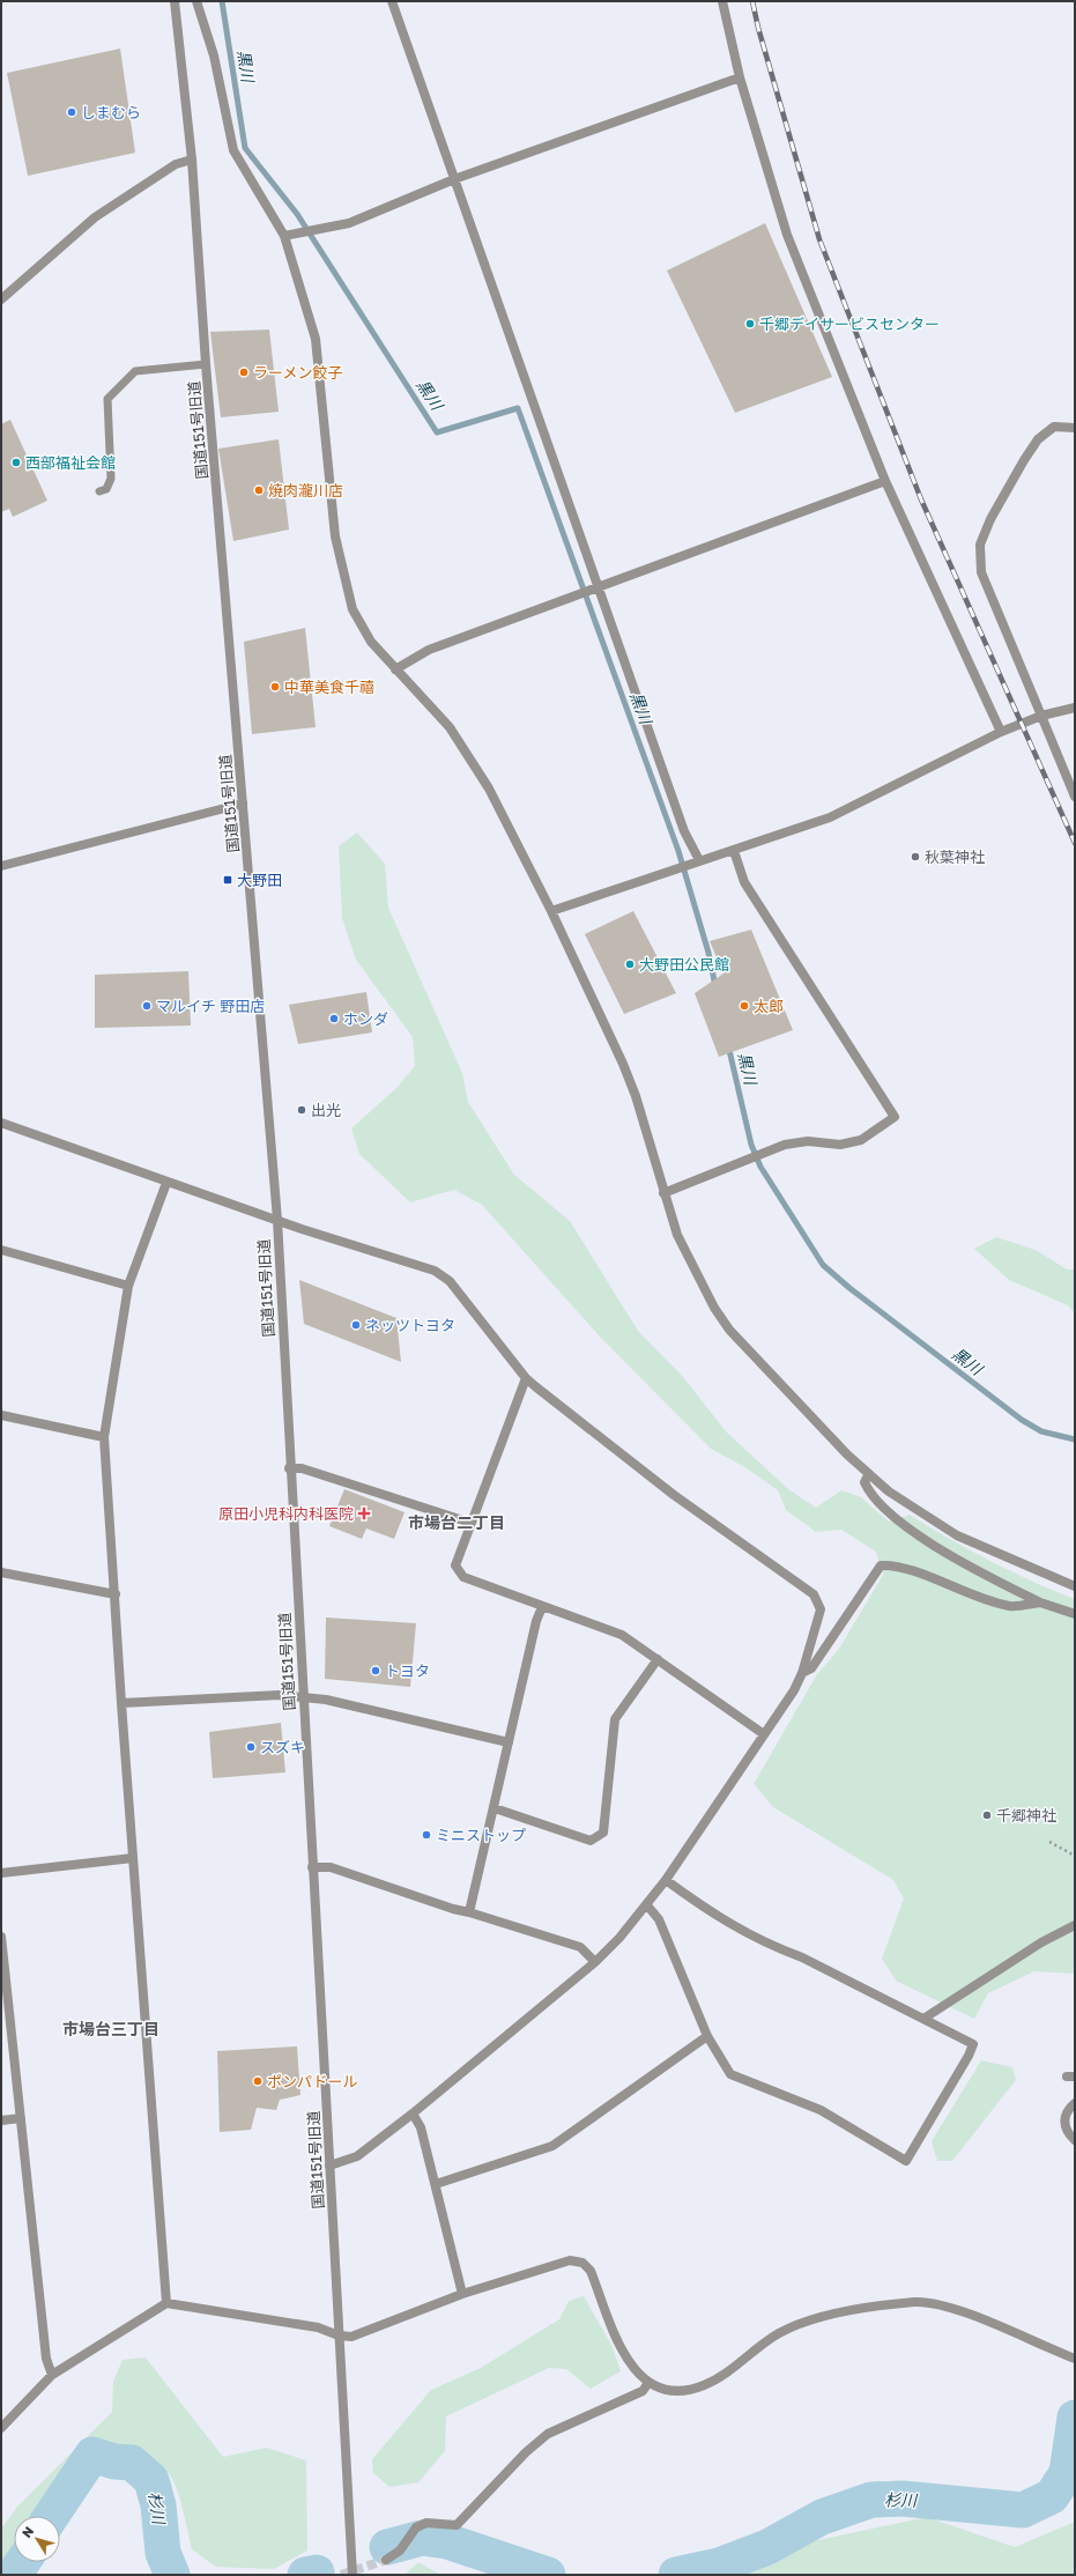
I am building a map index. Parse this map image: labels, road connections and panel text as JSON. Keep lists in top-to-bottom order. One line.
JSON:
{"streets":{"street":["国道151号旧道"]},"districts":["市場台二丁目","市場台三丁目"],"water":["黒川","杉川"],"places":{"other":["しまむら","千郷デイサービスセンター","ラーメン餃子","西部福祉会館","焼肉瀧川店","中華美食千禧","秋葉神社","大野田公民館","マルイチ 野田店","太郎","ホンダ","出光","ネッツトヨタ","トヨタ","スズキ","千郷神社","ミニストップ","ポンパドール"],"transit":["大野田"],"health":["原田小児科内科医院"]},"north":"top left"}
